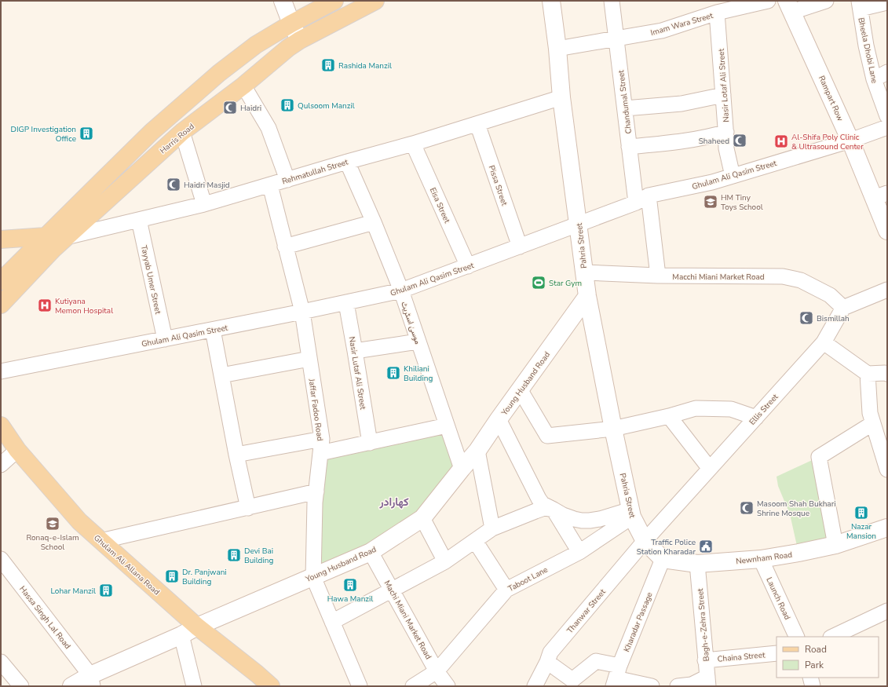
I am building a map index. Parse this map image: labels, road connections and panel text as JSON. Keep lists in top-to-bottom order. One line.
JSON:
{"streets":{"main road":["Harris Road","Ghulam Ali Allana Road"],"street":["Imam Wara Street","Bheela Dhobi Lane","Nasir Lotaf Ali Street","Rampart Row","Chandumal Street","Rehmatullah Street","Ghulam Ali Qasim Street","Pissa Street","Eisa Street","Pahria Street","Macchi Miani Market Road","Tayyab Umer Street","موسیٰ اسٹریٹ","Nasir Lutaf Ali Street","Young Husband Road","Ellis Street","Jaffar Fadoo Road","Newnham Road","Taboot Lane","Launch Road","Thanwar Street","Hassa Singh Lal Road","Machi Miani Market Road","Kharadar Passage","Bagh-e-Zehra Street","Chaina Street"]},"crossings":[["Imam Wara Street","Nasir Lotaf Ali Street"],["Imam Wara Street","Chandumal Street"],["Imam Wara Street","Pahria Street"],["Nasir Lotaf Ali Street","Ghulam Ali Qasim Street"],["Rampart Row","Ghulam Ali Qasim Street"],["Chandumal Street","Ghulam Ali Qasim Street"],["Chandumal Street","Macchi Miani Market Road"],["Harris Road","Rehmatullah Street"],["Rehmatullah Street","Pissa Street"],["Rehmatullah Street","Eisa Street"],["Rehmatullah Street","Pahria Street"],["Rehmatullah Street","Tayyab Umer Street"],["Rehmatullah Street","موسیٰ اسٹریٹ"],["Rehmatullah Street","Jaffar Fadoo Road"],["Ghulam Ali Qasim Street","Pissa Street"],["Ghulam Ali Qasim Street","Eisa Street"],["Ghulam Ali Qasim Street","Pahria Street"],["Ghulam Ali Qasim Street","Tayyab Umer Street"],["Ghulam Ali Qasim Street","موسیٰ اسٹریٹ"],["Ghulam Ali Qasim Street","Nasir Lutaf Ali Street"],["Ghulam Ali Qasim Street","Jaffar Fadoo Road"],["Pahria Street","Macchi Miani Market Road"],["Pahria Street","Young Husband Road"],["Pahria Street","Ellis Street"],["Pahria Street","Taboot Lane"],["Pahria Street","Thanwar Street"],["Macchi Miani Market Road","Ellis Street"],["موسیٰ اسٹریٹ","Young Husband Road"],["Young Husband Road","Jaffar Fadoo Road"],["Young Husband Road","Ghulam Ali Allana Road"],["Young Husband Road","Hassa Singh Lal Road"],["Young Husband Road","Machi Miani Market Road"],["Ellis Street","Thanwar Street"],["Newnham Road","Launch Road"],["Newnham Road","Kharadar Passage"],["Newnham Road","Bagh-e-Zehra Street"],["Taboot Lane","Machi Miani Market Road"],["Bagh-e-Zehra Street","Chaina Street"]],"districts":["کھارادر"],"places":{"building":["Rashida Manzil","Qulsoom Manzil","DIGP Investigation Office","Khiliani Building","Nazar Mansion","Devi Bai Building","Dr. Panjwani Building","Hawa Manzil","Lohar Manzil"],"mosque":["Haidri","Shaheed","Haidri Masjid","Bismillah","Masoom Shah Bukhari Shrine Mosque"],"hospital":["Al-Shifa Poly Clinic & Ultrasound Center","Kutiyana Memon Hospital"],"school or university":["HM Tiny Toys School","Ronaq-e-Islam School"],"sports":["Star Gym"],"public building":["Traffic Police Station Kharadar"]},"legend":["Road","Park"]}
